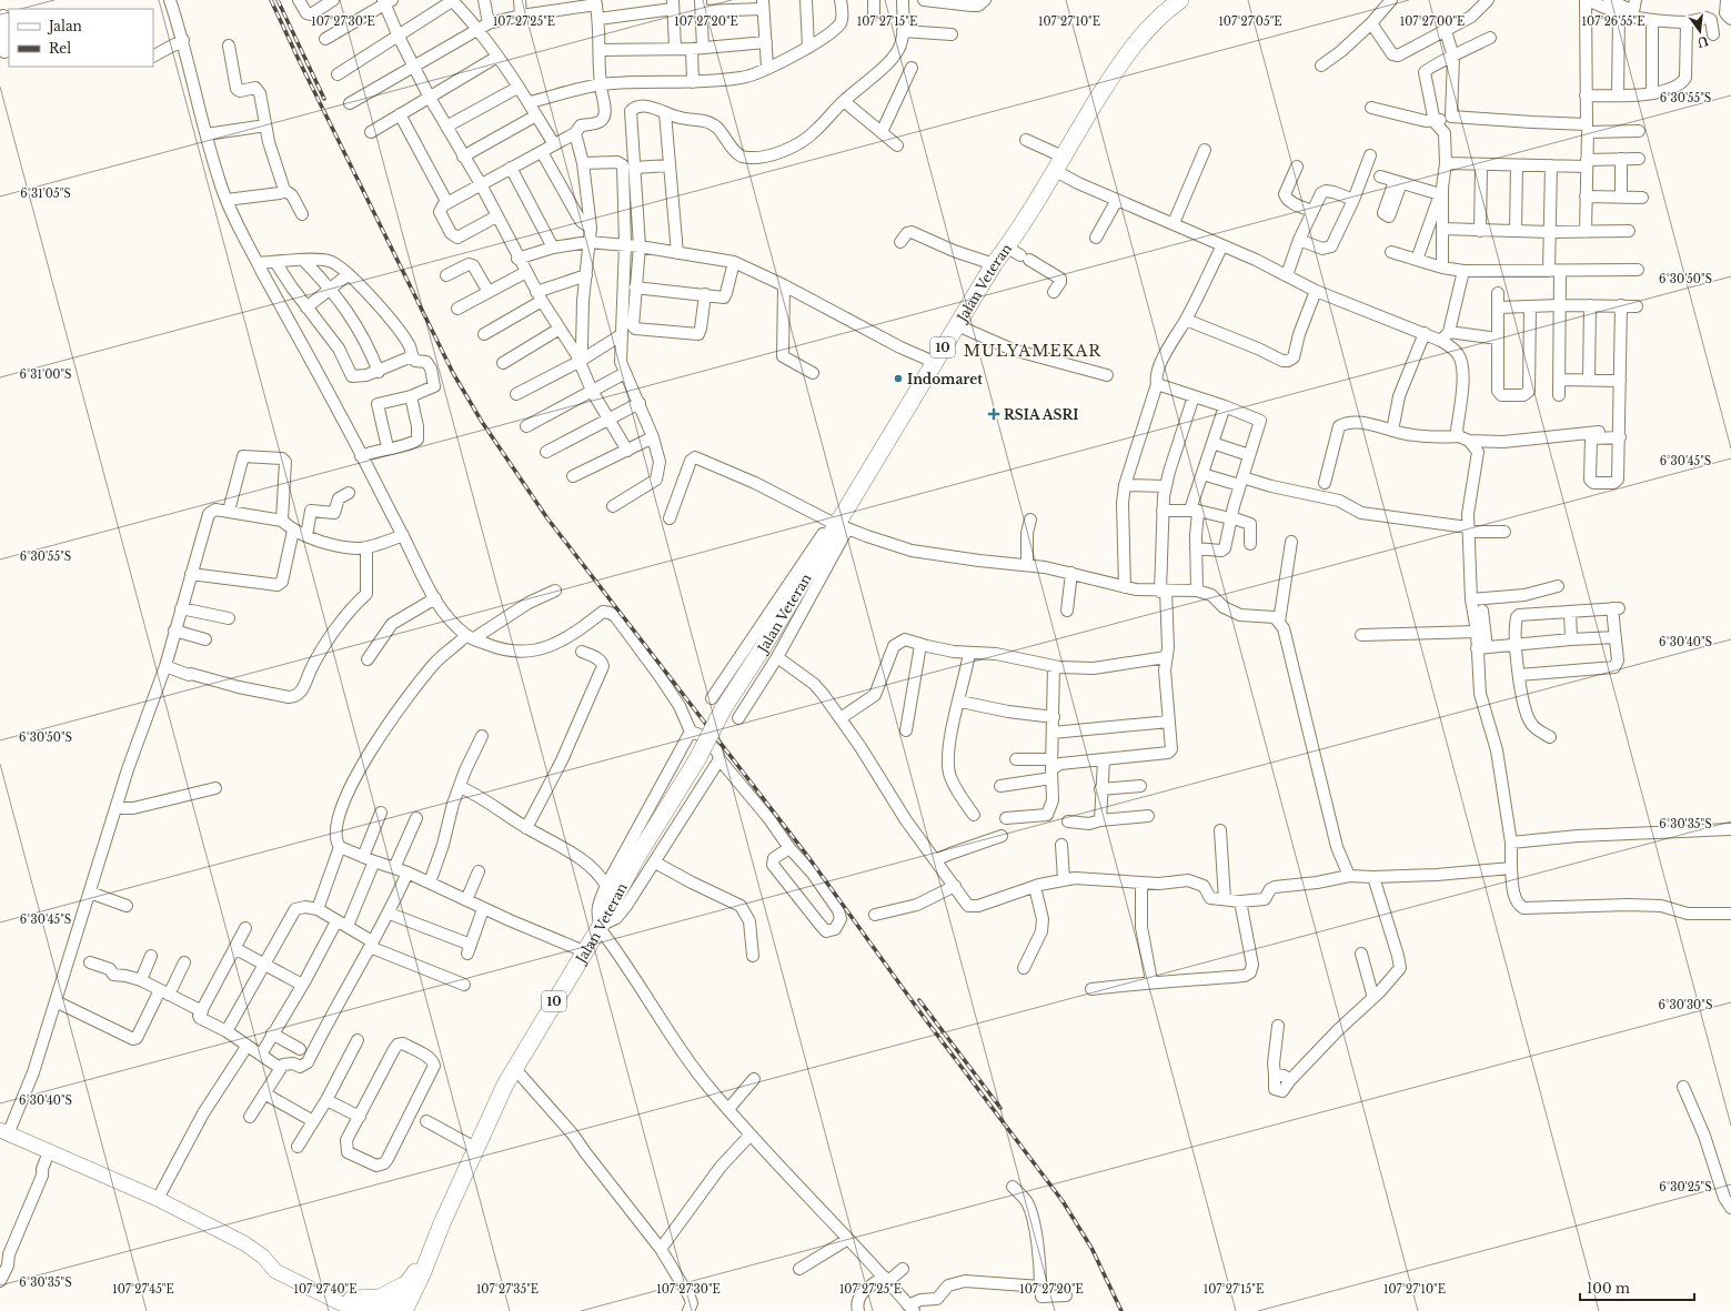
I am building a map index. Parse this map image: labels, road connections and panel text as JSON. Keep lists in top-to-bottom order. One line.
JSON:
{"streets":{"highway":["Jalan Veteran","10"]},"districts":["MULYAMEKAR"],"places":{"other":["Indomaret"],"health":["RSIA ASRI"]},"legend":["Jalan","Rel"],"scale_bar":"100 m","north":"bottom","coordinates":["107°27'30\"E","107°27'25\"E","107°27'20\"E","107°27'15\"E","107°27'10\"E","107°27'05\"E","107°27'00\"E","107°26'55\"E","6°30'55\"S","6°31'05\"S","6°30'50\"S","6°31'00\"S","6°30'45\"S","6°30'40\"S","6°30'35\"S","6°30'30\"S","6°30'25\"S","107°27'45\"E","107°27'40\"E","107°27'35\"E"]}
